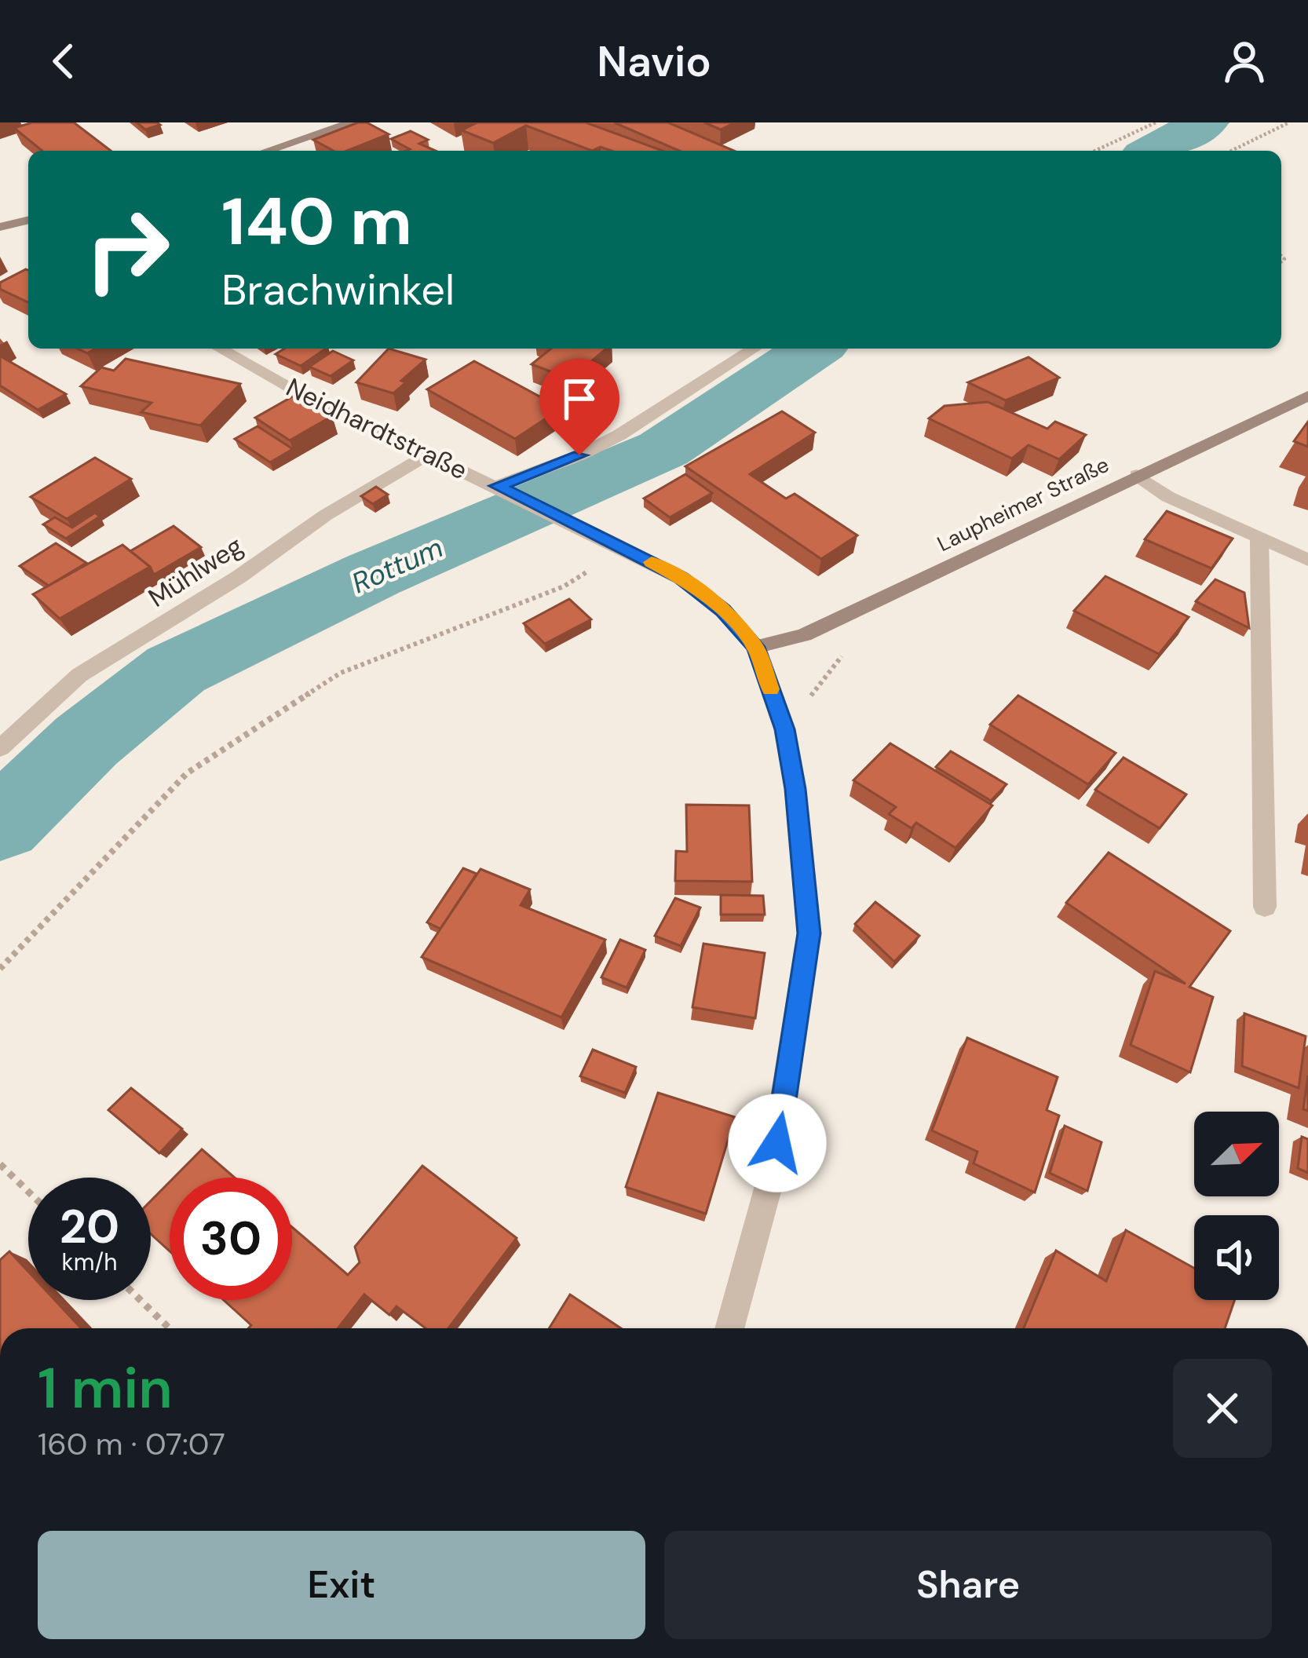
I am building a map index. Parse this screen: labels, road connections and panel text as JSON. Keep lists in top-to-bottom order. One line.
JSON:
{"streets":{"street":["Neidhardtstraße","Laupheimer Straße","Mühlweg"]},"crossings":[["Neidhardtstraße","Laupheimer Straße"],["Neidhardtstraße","Mühlweg"]],"water":["Rottum"],"north":"top right","page":{"header":"Navio","turn":["140 m","Brachwinkel"],"speed":"20 km/h","limit":"30","heading":["1 min","160 m · 07:07"],"buttons":["Exit","Share"]}}
